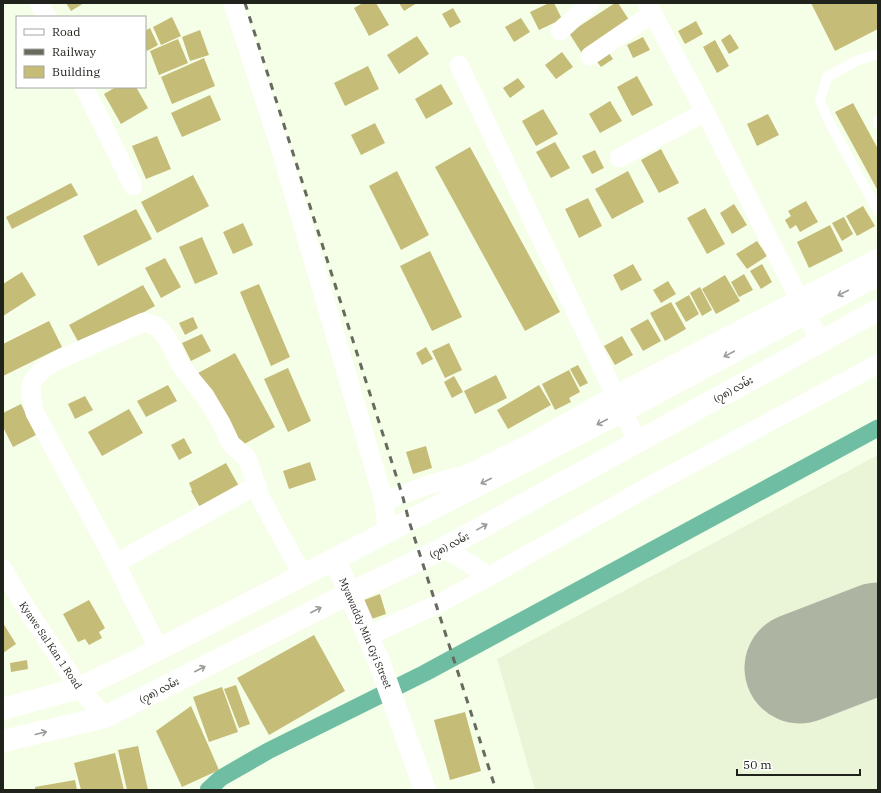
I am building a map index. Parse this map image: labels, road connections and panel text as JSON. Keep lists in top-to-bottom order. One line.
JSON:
{"streets":{"main road":["(၇၈) လမ်း","Myawaddy Min Gyi Street"],"street":["Kyawe Sal Kan 1 Road"]},"crossings":[["(၇၈) လမ်း","Myawaddy Min Gyi Street"],["(၇၈) လမ်း","Kyawe Sal Kan 1 Road"]],"legend":["Road","Railway","Building"],"scale_bar":"50 m"}
